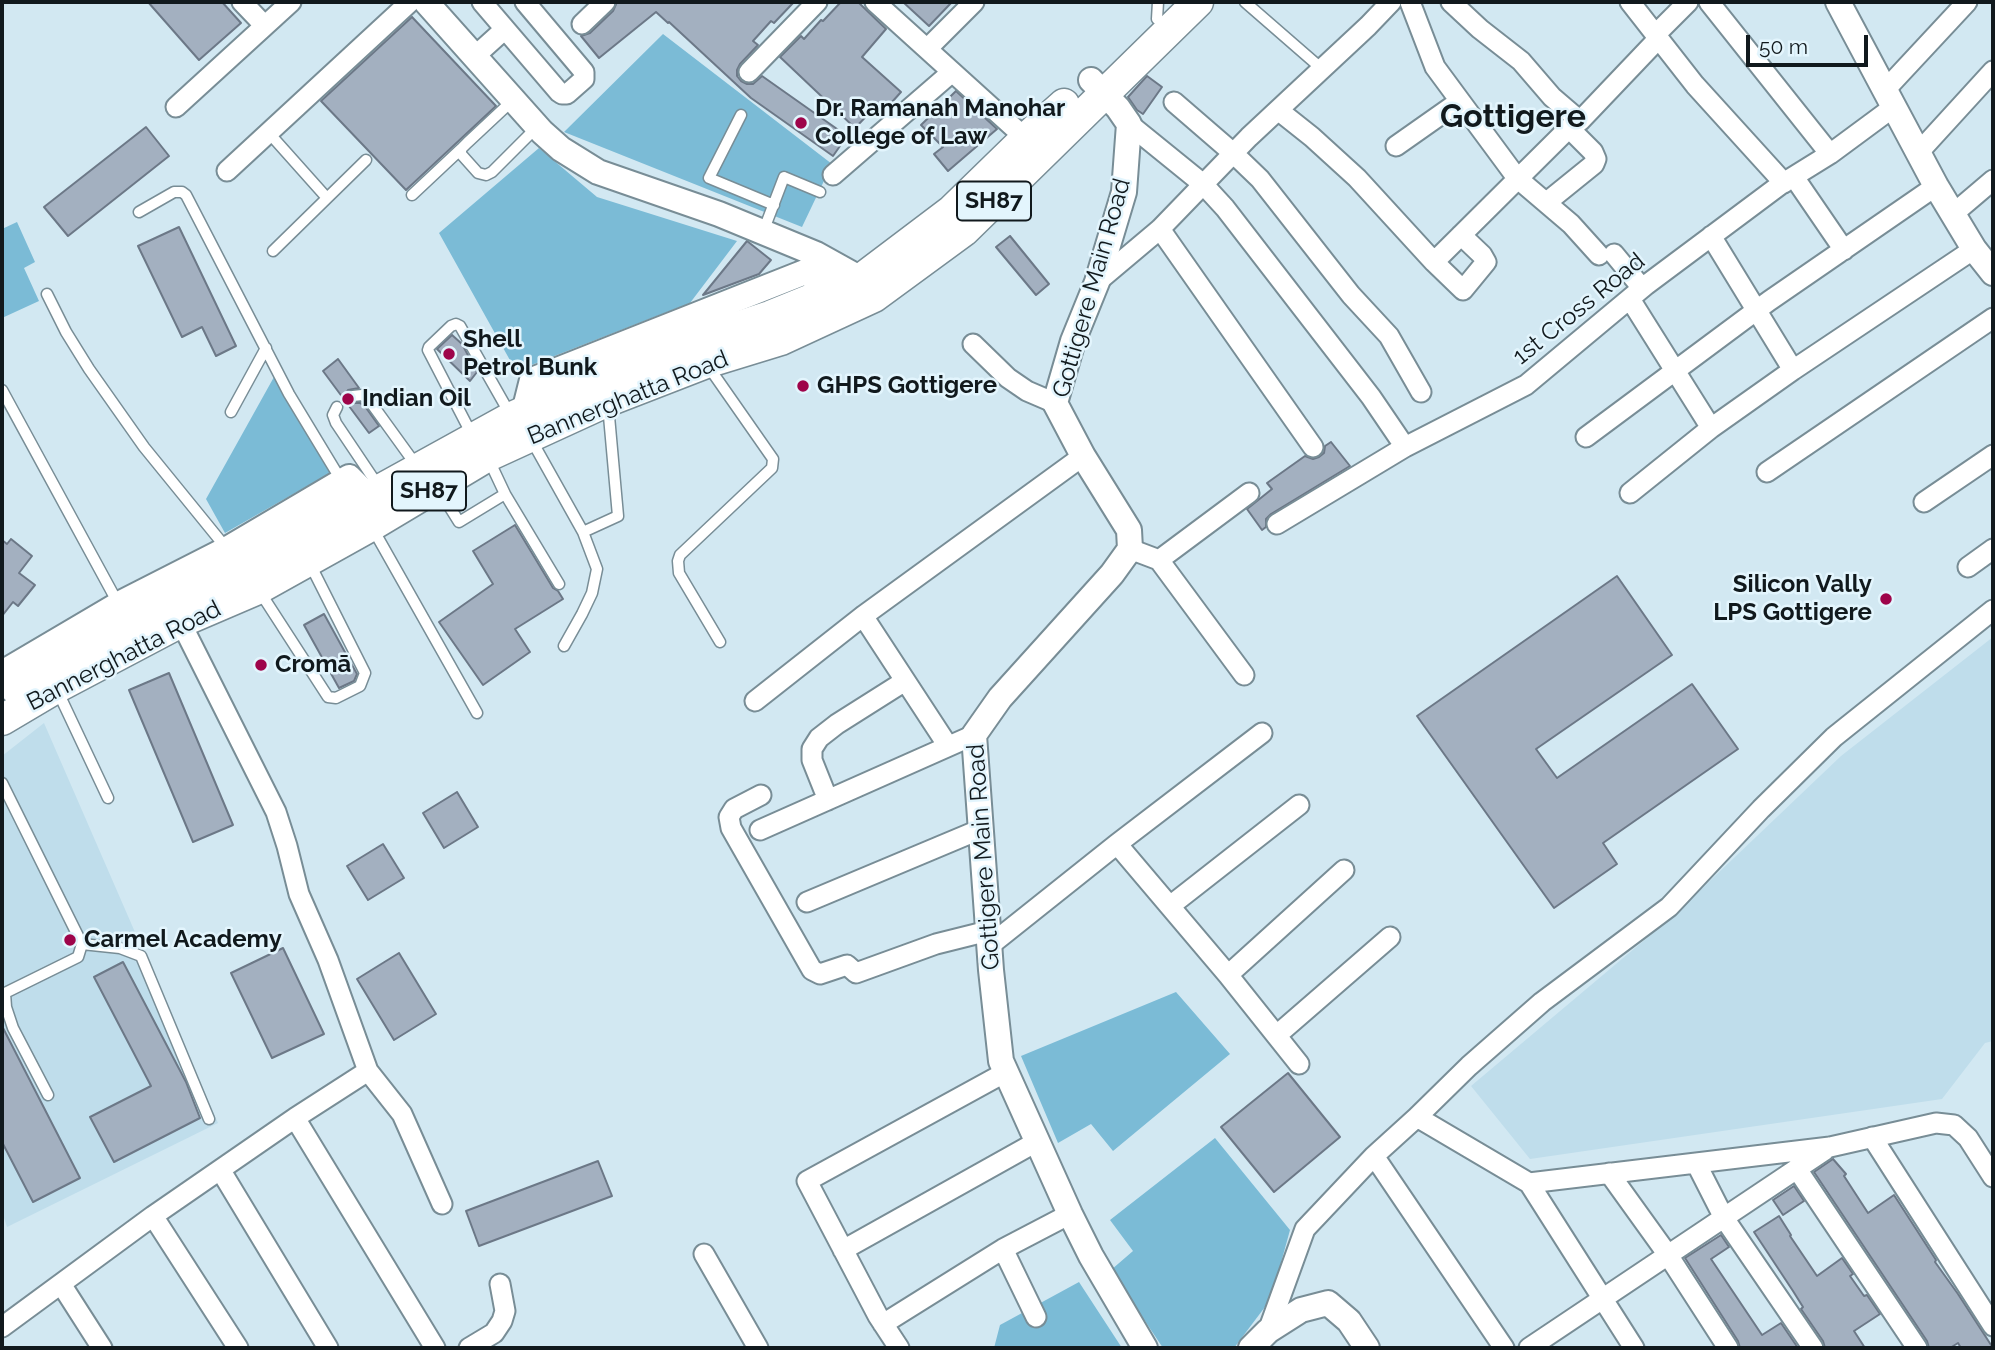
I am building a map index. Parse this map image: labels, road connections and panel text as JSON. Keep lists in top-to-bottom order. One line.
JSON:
{"streets":{"main road":["SH87","Bannerghatta Road"],"street":["Gottigere Main Road","1st Cross Road"]},"districts":["Gottigere"],"places":["Dr. Ramanah Manohar College of Law","Shell Petrol Bunk","GHPS Gottigere","Indian Oil","Silicon Vally LPS Gottigere","Cromā","Carmel Academy"],"scale_bar":"50 m"}
